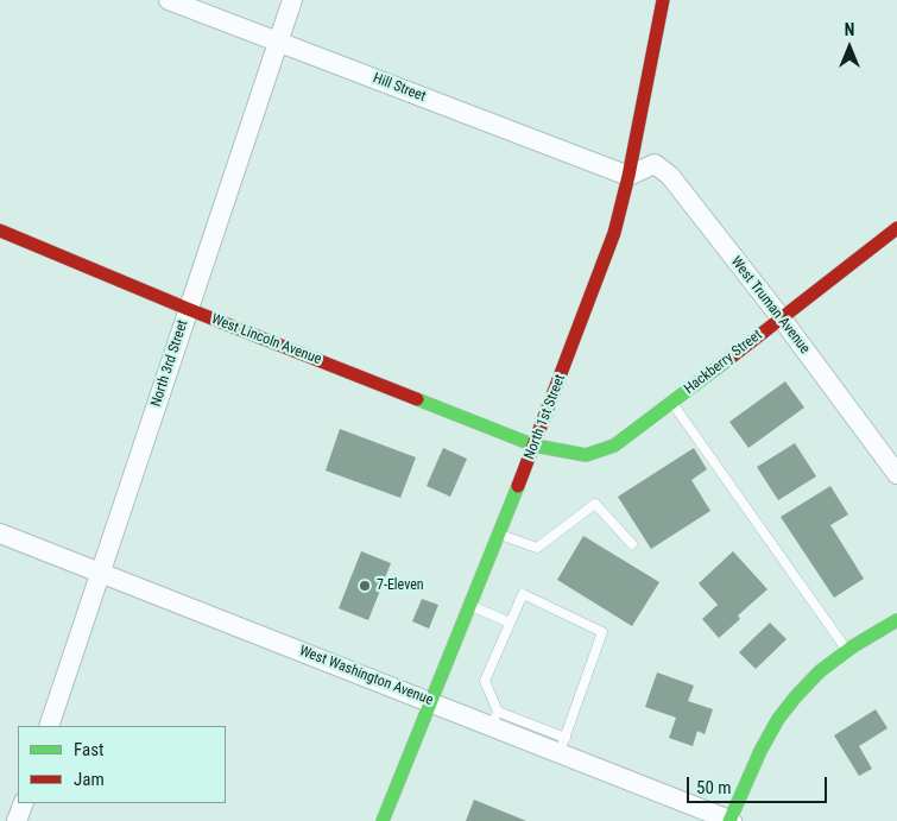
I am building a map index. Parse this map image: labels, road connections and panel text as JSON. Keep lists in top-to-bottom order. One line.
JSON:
{"streets":{"main road":["West Lincoln Avenue","Hackberry Street","North 1st Street"],"street":["Hill Street","West Truman Avenue","North 3rd Street","West Washington Avenue"]},"crossings":[["Hill Street","West Truman Avenue"],["Hill Street","North 3rd Street"],["Hill Street","North 1st Street"],["West Truman Avenue","Hackberry Street"],["West Truman Avenue","North 1st Street"],["West Lincoln Avenue","Hackberry Street"],["West Lincoln Avenue","North 3rd Street"],["West Lincoln Avenue","North 1st Street"],["Hackberry Street","North 1st Street"],["North 3rd Street","West Washington Avenue"],["North 1st Street","West Washington Avenue"]],"places":["7-Eleven"],"legend":["Fast","Jam"],"scale_bar":"50 m","north":"top"}
